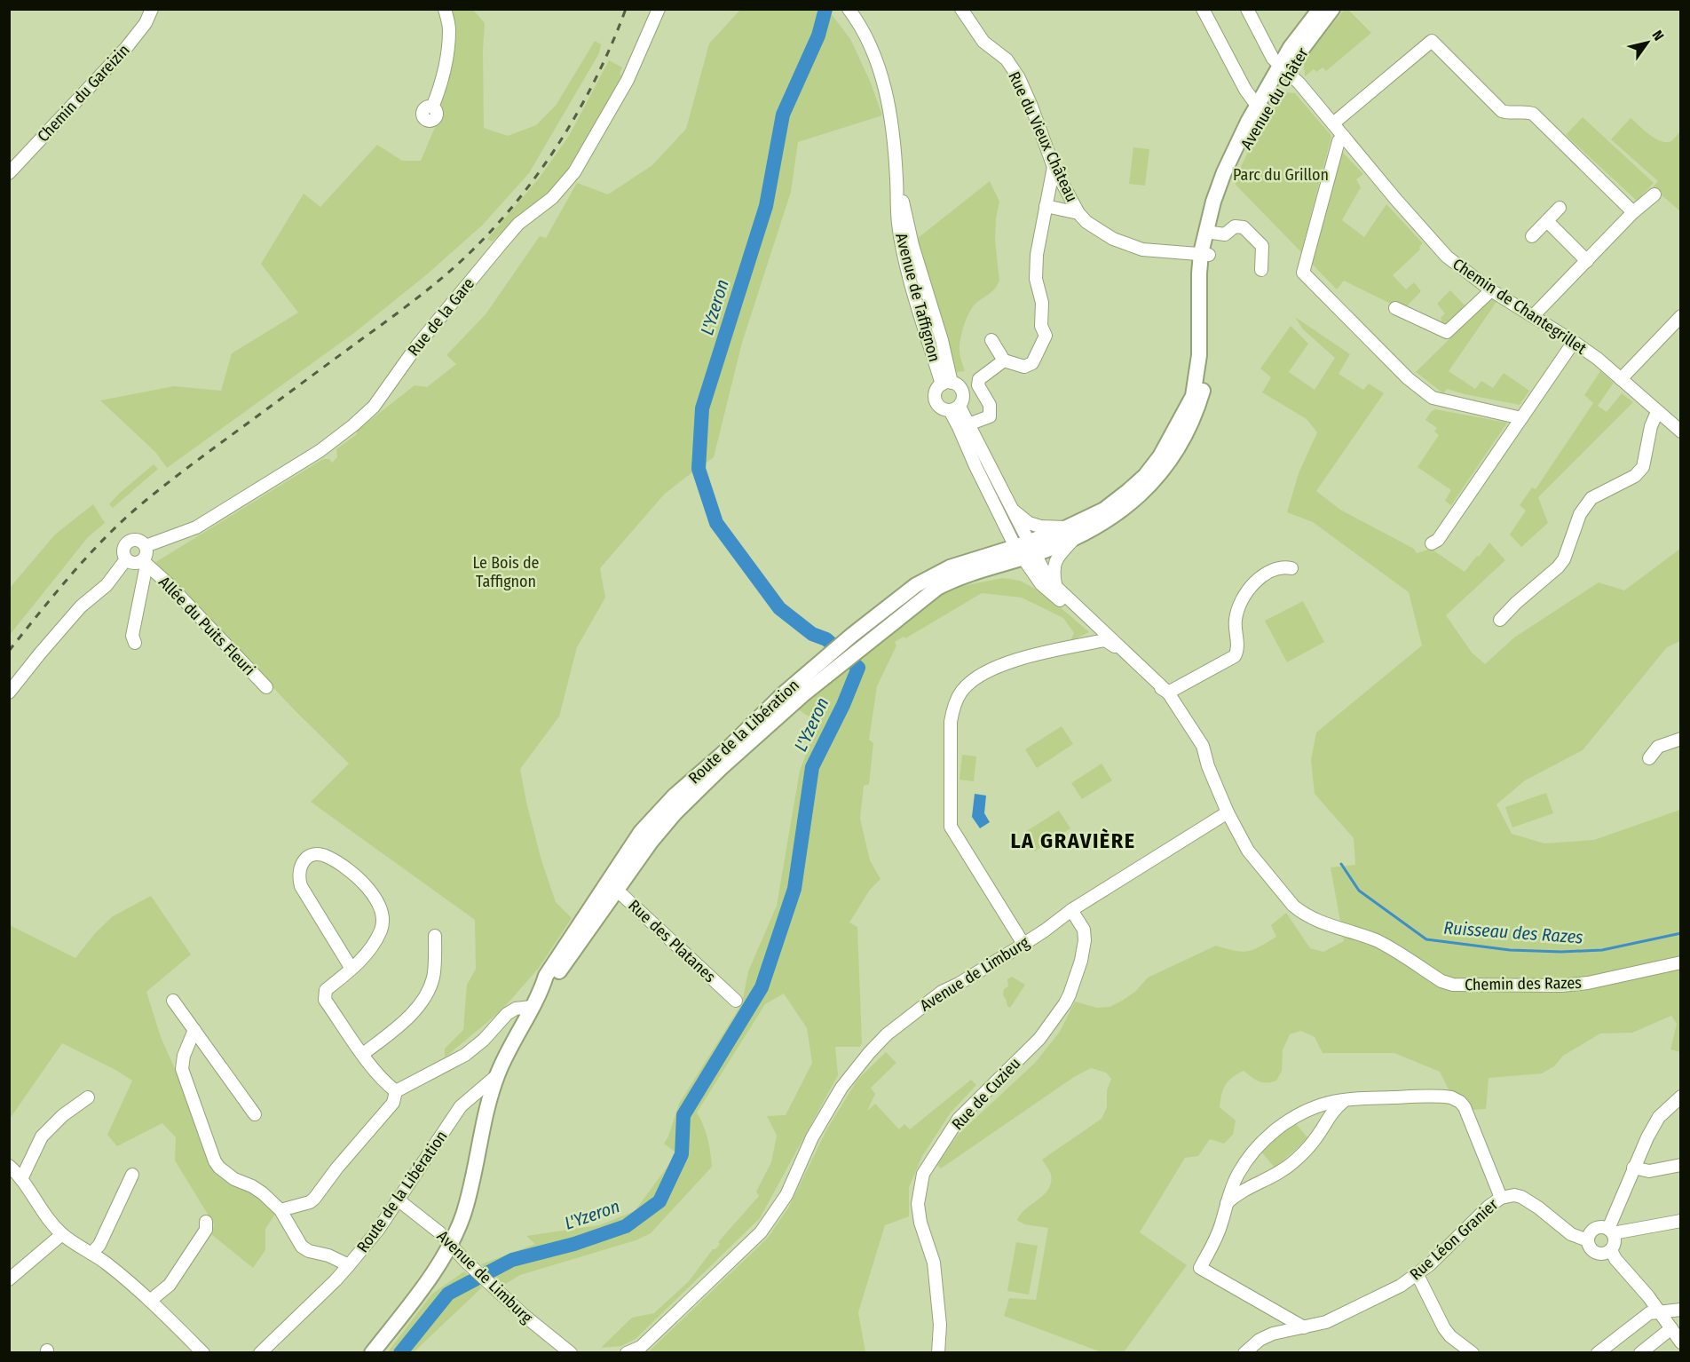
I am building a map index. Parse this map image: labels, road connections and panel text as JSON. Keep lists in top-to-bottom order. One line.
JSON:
{"streets":{"main road":["Avenue du Châter","Route de la Libération"],"street":["Chemin du Gareizin","Rue du Vieux Château","Avenue de Taffignon","Chemin de Chantegrillet","Rue de la Gare","Allée du Puits Fleuri","Rue des Platanes","Avenue de Limburg","Chemin des Razes","Rue de Cuzieu","Rue Léon Granier"]},"crossings":[["Avenue du Châter","Rue du Vieux Château"],["Avenue du Châter","Avenue de Taffignon"],["Avenue du Châter","Chemin de Chantegrillet"],["Avenue du Châter","Route de la Libération"],["Avenue du Châter","Chemin des Razes"],["Avenue de Taffignon","Route de la Libération"],["Avenue de Taffignon","Chemin des Razes"],["Rue de la Gare","Allée du Puits Fleuri"],["Route de la Libération","Rue des Platanes"],["Route de la Libération","Avenue de Limburg"],["Route de la Libération","Chemin des Razes"],["Avenue de Limburg","Chemin des Razes"],["Avenue de Limburg","Rue de Cuzieu"]],"districts":["LA GRAVIÈRE"],"water":["L'Yzeron","Ruisseau des Razes"],"parks":["Parc du Grillon","Le Bois de Taffignon"],"north":"top right"}
